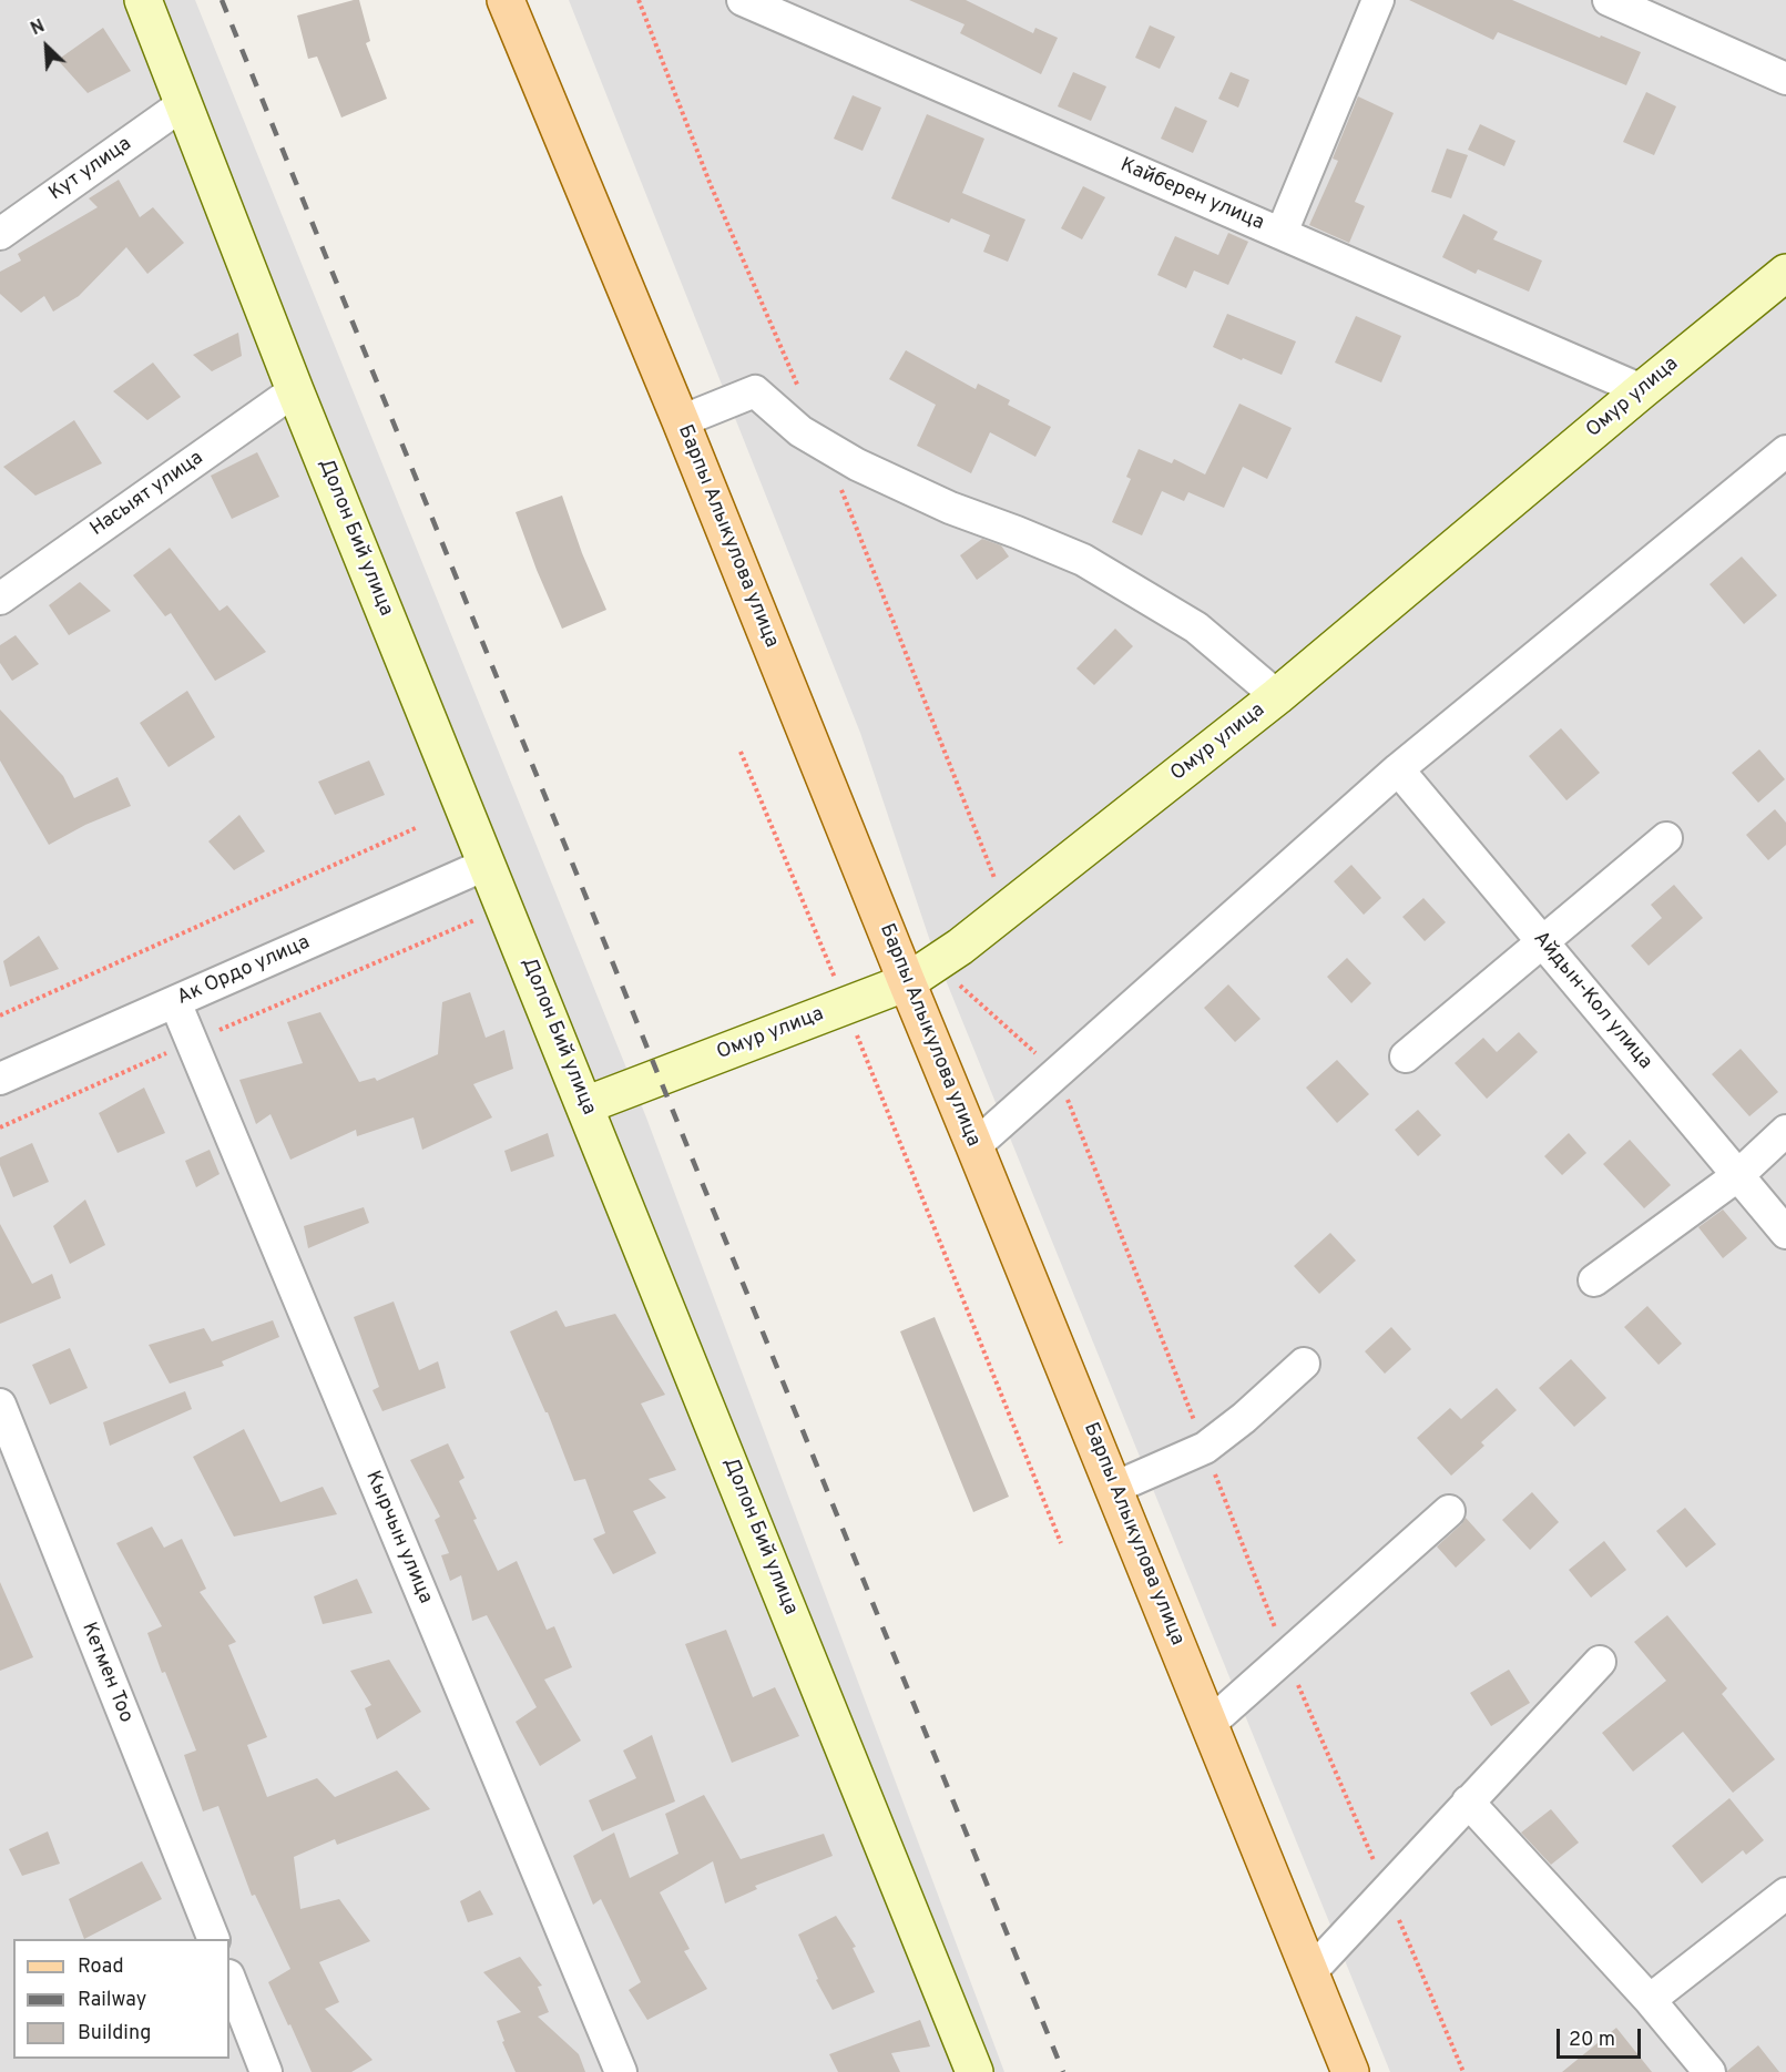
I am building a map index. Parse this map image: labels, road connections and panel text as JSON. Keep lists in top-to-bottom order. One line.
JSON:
{"streets":{"main road":["Барпы Алыкулова улица"],"street":["Кут улица","Кайберен улица","Омур улица","Насыят улица","Долон Бий улица","Ак Ордо улица","Айдын-Кол улица","Кырчын улица","Кетмен Тоо"]},"crossings":[["Кут улица","Долон Бий улица"],["Кайберен улица","Омур улица"],["Омур улица","Барпы Алыкулова улица"],["Омур улица","Долон Бий улица"],["Насыят улица","Долон Бий улица"],["Долон Бий улица","Ак Ордо улица"],["Ак Ордо улица","Кырчын улица"]],"legend":["Road","Railway","Building"],"scale_bar":"20 m","north":"top left"}
